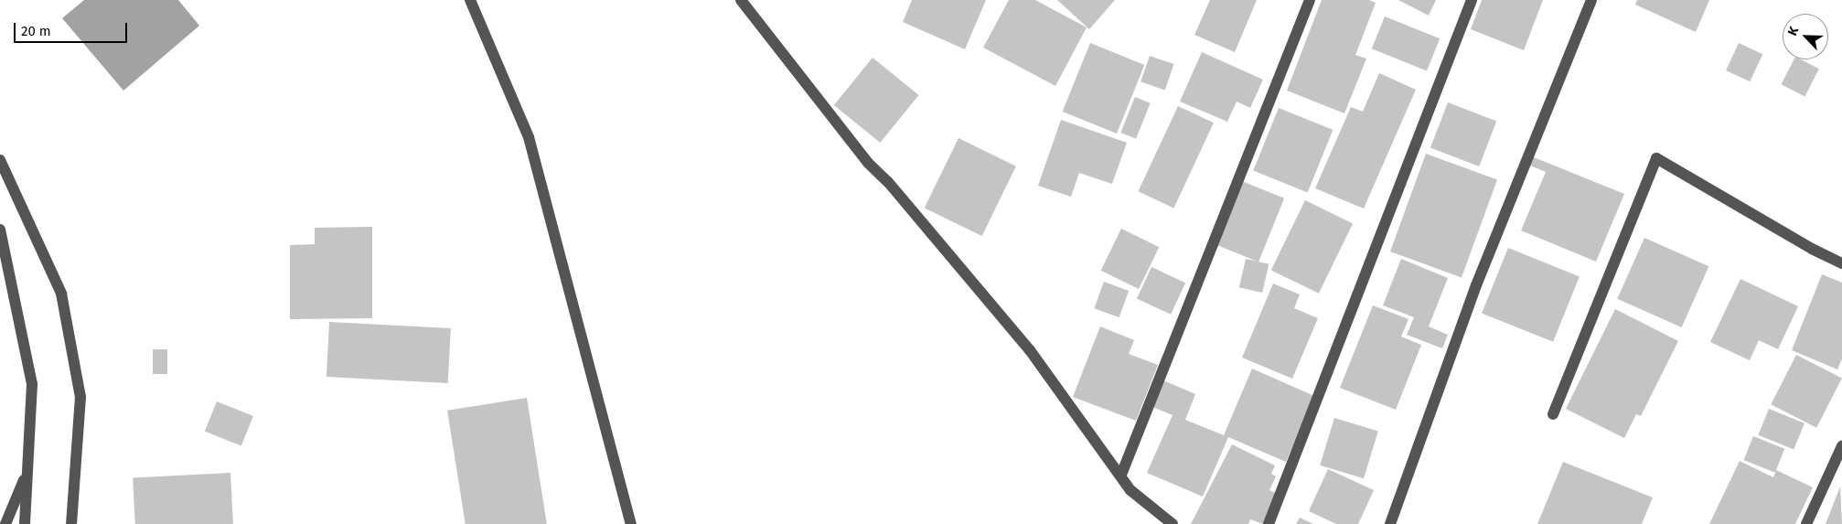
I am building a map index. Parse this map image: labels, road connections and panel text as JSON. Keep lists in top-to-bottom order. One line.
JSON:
{"scale_bar":"20 m","north":"top left"}
